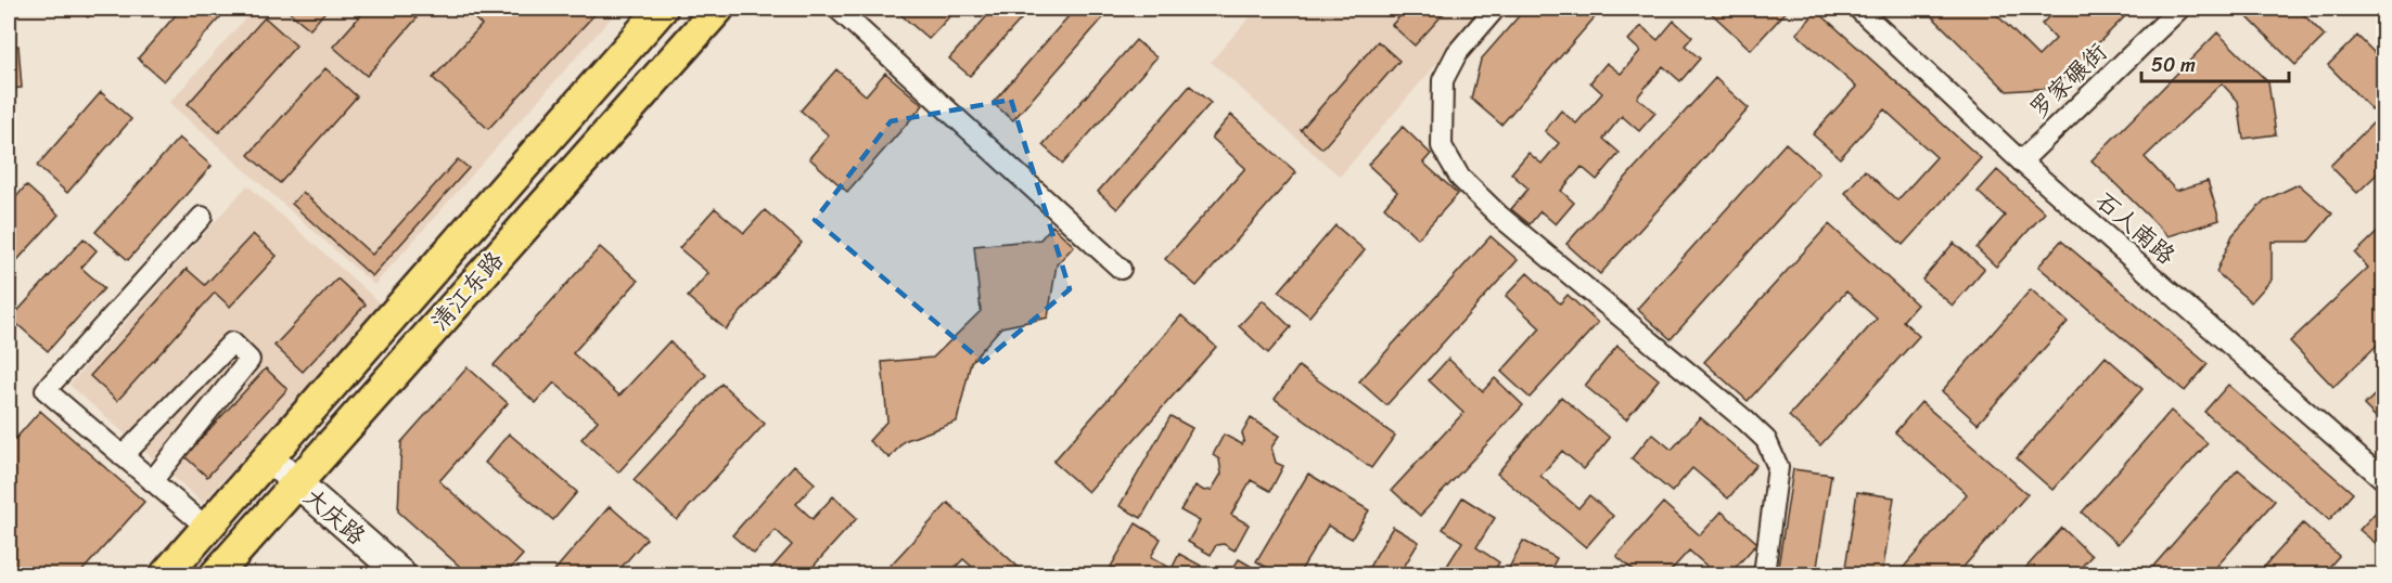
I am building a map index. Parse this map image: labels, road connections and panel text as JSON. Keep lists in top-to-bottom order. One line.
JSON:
{"streets":{"main road":["清江东路"],"street":["罗家碾街","石人南路","大庆路"]},"crossings":[["罗家碾街","石人南路"],["清江东路","大庆路"]],"scale_bar":"50 m"}
